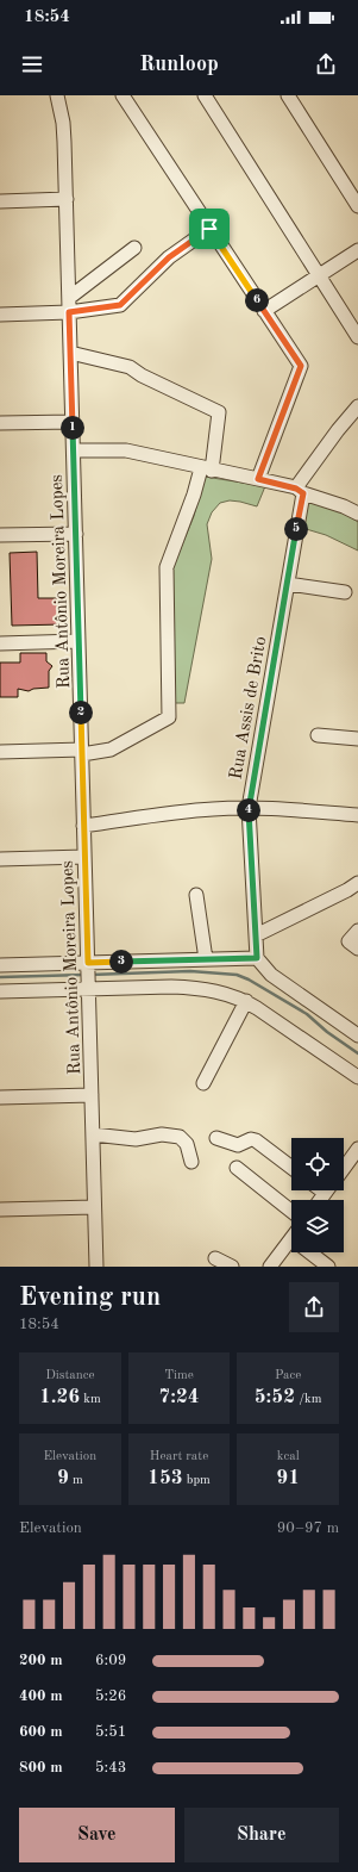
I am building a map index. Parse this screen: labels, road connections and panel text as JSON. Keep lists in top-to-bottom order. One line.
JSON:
{"streets":{"street":["Rua Antônio Moreira Lopes","Rua Assis de Brito"]},"page":{"status":"18:54","header":"Runloop","pins":["6","1","5","2","4","3"],"heading":["Evening run","18:54"],"stats":[["Distance","1.26 km"],["Time","7:24"],["Pace","5:52 /km"],["Elevation","9 m"],["Heart rate","153 bpm"],["kcal","91"]],"chart":["Elevation","90–97 m"],"list":[{"name":"200 m","note":"6:09"},{"name":"400 m","note":"5:26"},{"name":"600 m","note":"5:51"},{"name":"800 m","note":"5:43"}],"buttons":["Save","Share"]}}
